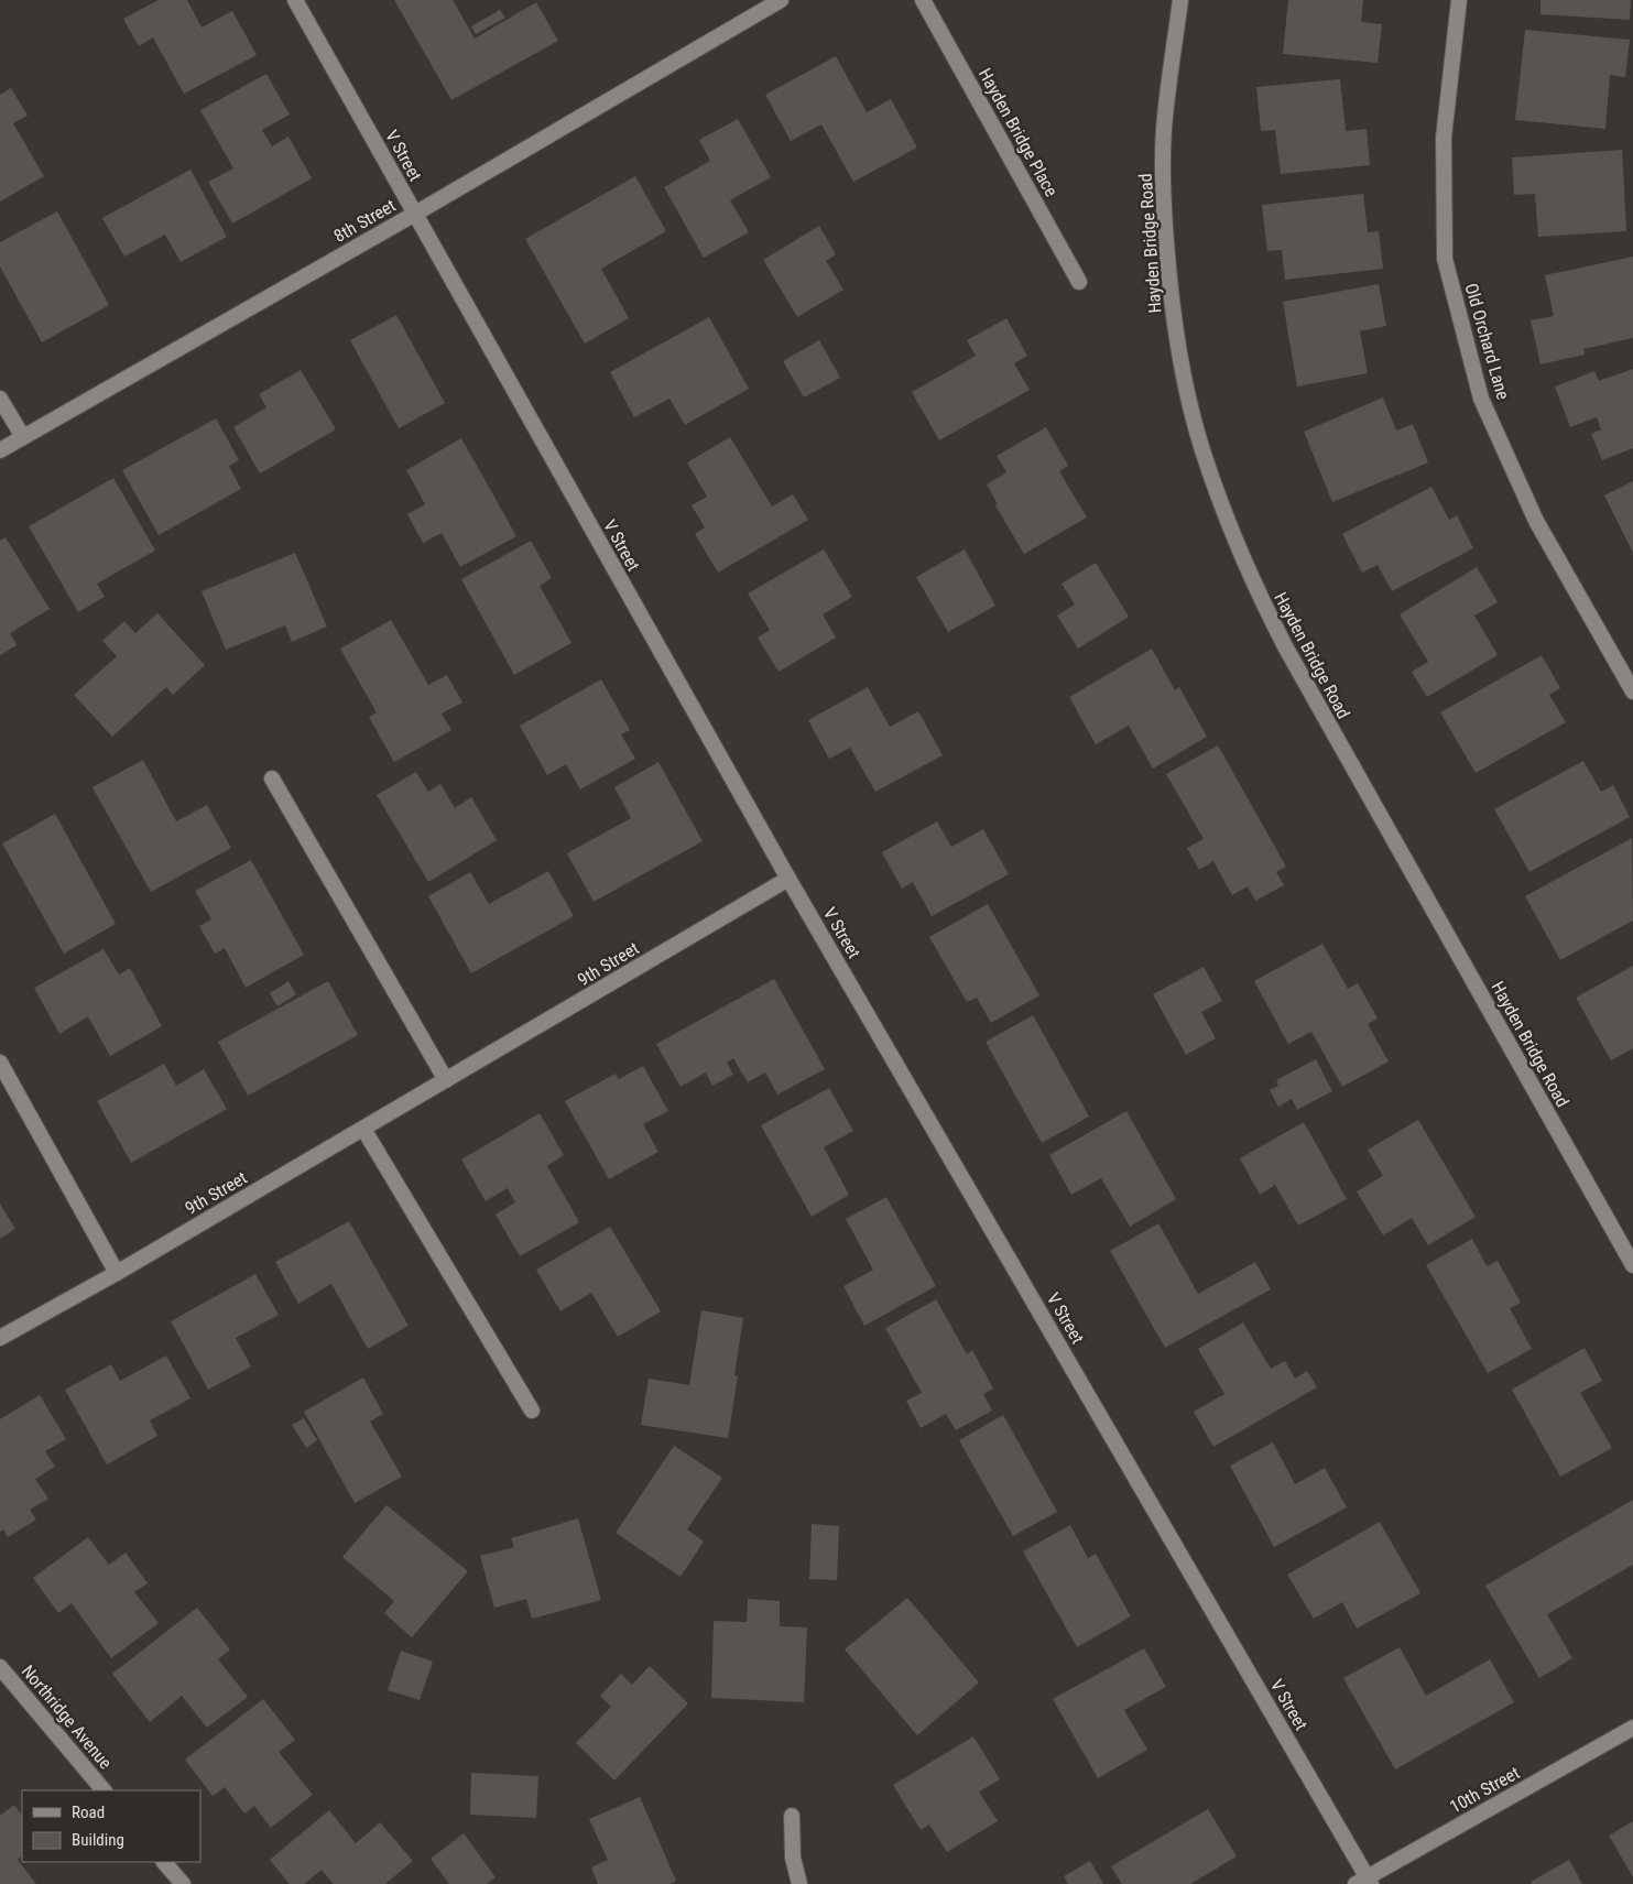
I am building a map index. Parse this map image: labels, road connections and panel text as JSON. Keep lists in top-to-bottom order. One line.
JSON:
{"streets":{"street":["Hayden Bridge Place","V Street","8th Street","Hayden Bridge Road","Old Orchard Lane","9th Street","Northridge Avenue","10th Street"]},"crossings":[["V Street","8th Street"],["V Street","9th Street"],["V Street","10th Street"]],"legend":["Road","Building"]}
